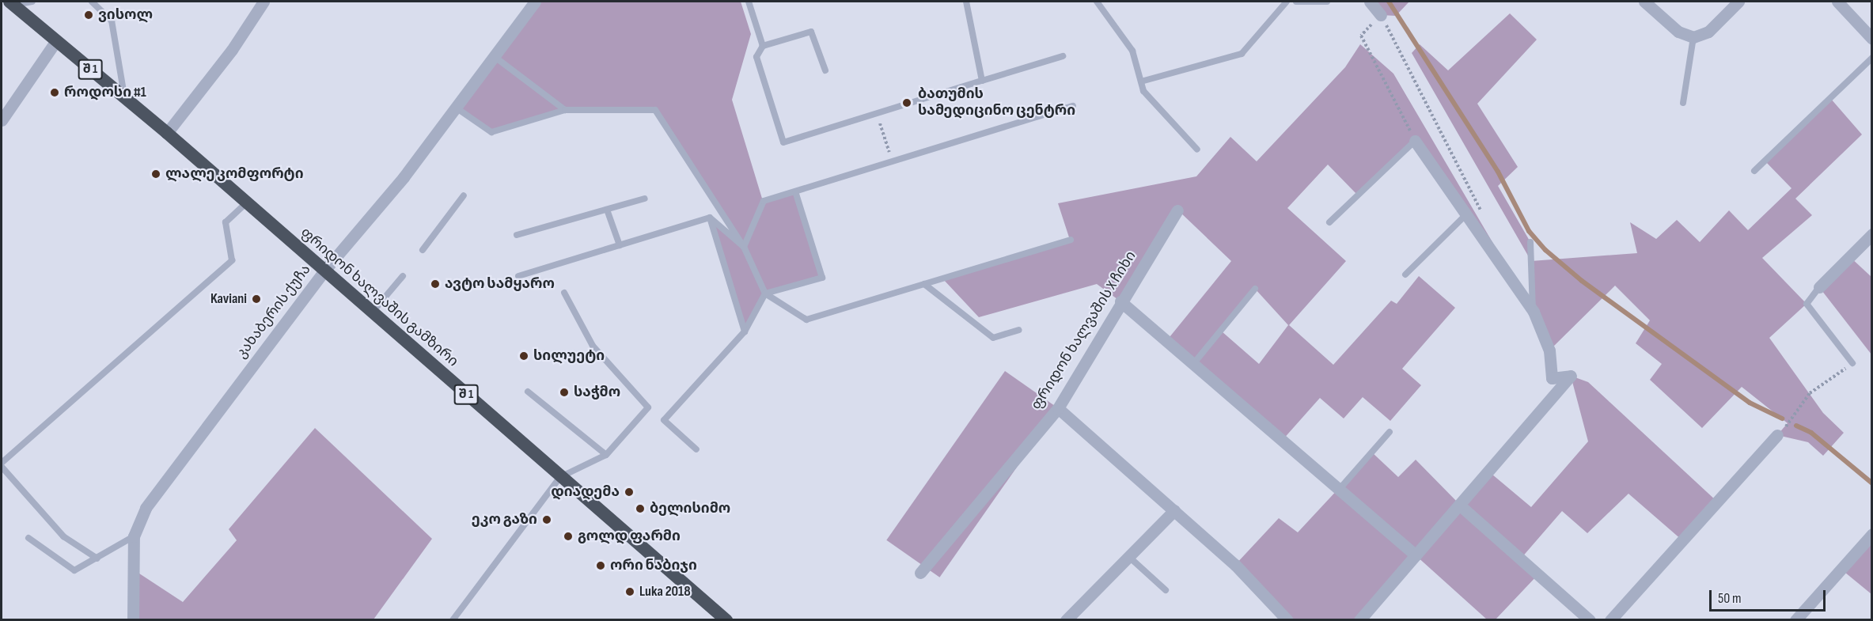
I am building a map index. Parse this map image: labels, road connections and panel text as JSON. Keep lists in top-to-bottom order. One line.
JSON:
{"streets":{"highway":["შ 1","ფრიდონ ხალვაშის გამზირი"],"street":["კახაბერის ქუჩა","ფრიდონ ხალვაშის X ჩიხი"]},"crossings":[["ფრიდონ ხალვაშის გამზირი","კახაბერის ქუჩა"]],"places":["ვისოლ","როდოსი #1","ბათუმის სამედიცინო ცენტრი","ლალე კომფორტი","ავტო სამყარო","Kaviani","სილუეტი","საჭმო","დიადემა","ბელისიმო","ეკო გაზი","გოლდ ფარმი","ორი ნაბიჯი","Luka 2018"],"scale_bar":"50 m"}
